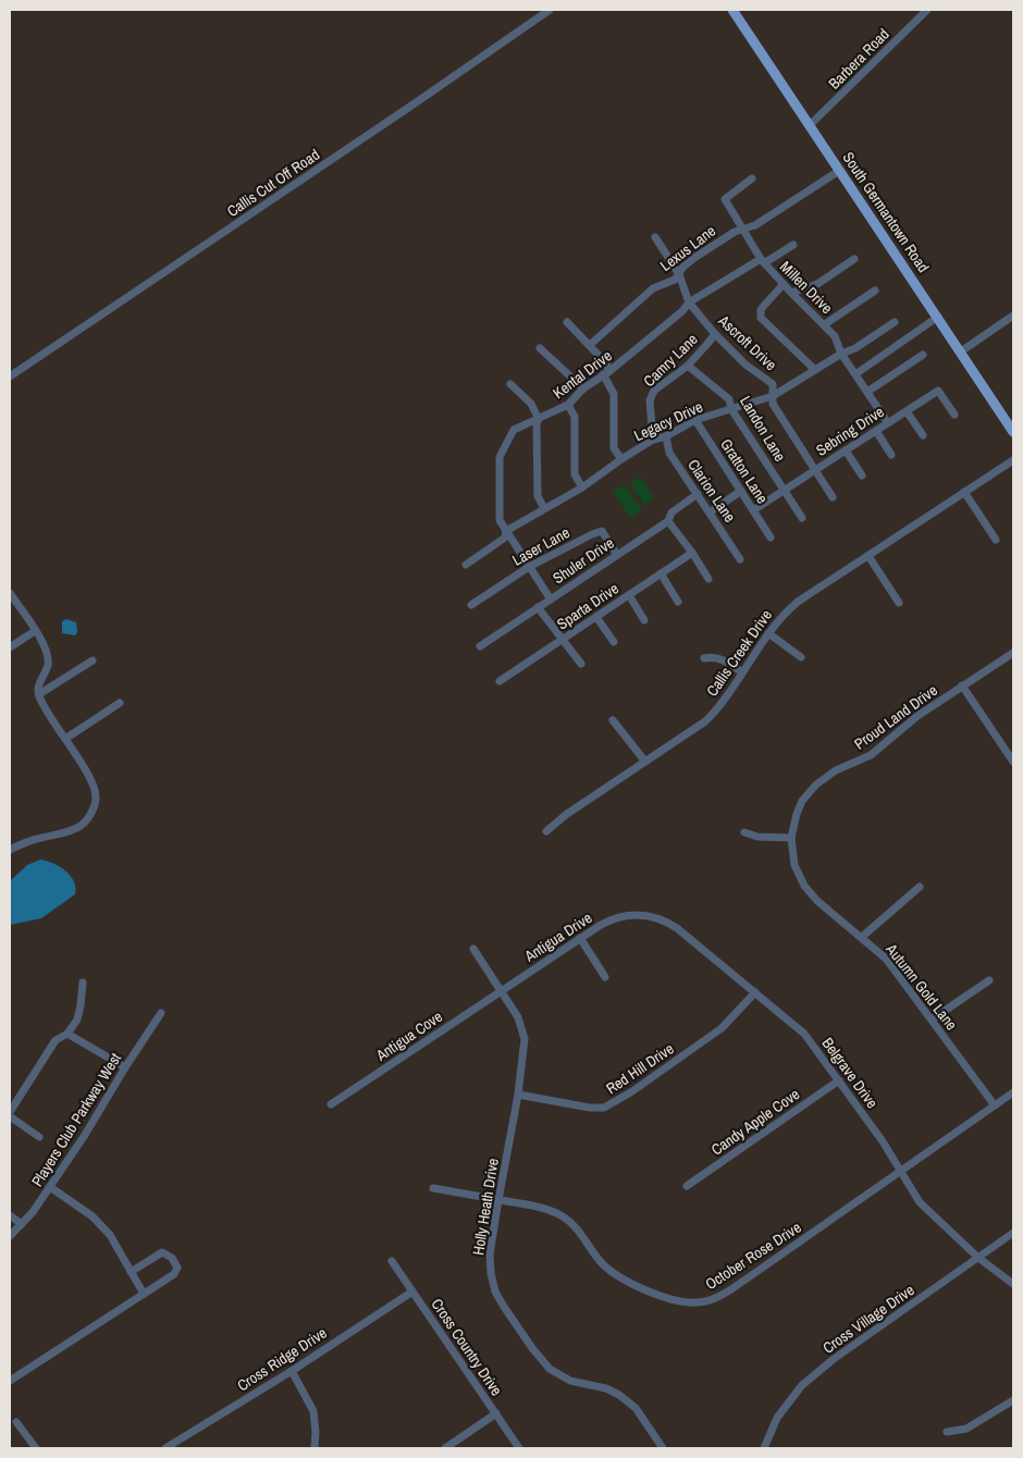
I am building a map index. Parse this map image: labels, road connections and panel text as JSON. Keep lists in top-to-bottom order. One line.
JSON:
{"streets":{"main road":["South Germantown Road"],"street":["Barbera Road","Callis Cut Off Road","Lexus Lane","Millen Drive","Ascroft Drive","Camry Lane","Kental Drive","Legacy Drive","Landon Lane","Sebring Drive","Gratton Lane","Clarion Lane","Laser Lane","Shuler Drive","Sparta Drive","Callis Creek Drive","Proud Land Drive","Antigua Drive","Autumn Gold Lane","Antigua Cove","Red Hill Drive","Belgrave Drive","Players Club Parkway West","Candy Apple Cove","Holly Heath Drive","October Rose Drive","Cross Village Drive","Cross Country Drive","Cross Ridge Drive"]},"crossings":[["Barbera Road","South Germantown Road"],["South Germantown Road","Lexus Lane"],["Lexus Lane","Millen Drive"],["Lexus Lane","Ascroft Drive"],["Millen Drive","Kental Drive"],["Millen Drive","Legacy Drive"],["Millen Drive","Sebring Drive"],["Ascroft Drive","Camry Lane"],["Ascroft Drive","Kental Drive"],["Ascroft Drive","Legacy Drive"],["Ascroft Drive","Sebring Drive"],["Camry Lane","Legacy Drive"],["Camry Lane","Landon Lane"],["Kental Drive","Legacy Drive"],["Kental Drive","Laser Lane"],["Kental Drive","Shuler Drive"],["Legacy Drive","Landon Lane"],["Legacy Drive","Gratton Lane"],["Legacy Drive","Clarion Lane"],["Landon Lane","Sebring Drive"],["Sebring Drive","Gratton Lane"],["Clarion Lane","Shuler Drive"],["Laser Lane","Shuler Drive"],["Proud Land Drive","Autumn Gold Lane"],["Antigua Drive","Antigua Cove"],["Antigua Drive","Belgrave Drive"],["Antigua Drive","Holly Heath Drive"],["Autumn Gold Lane","October Rose Drive"],["Antigua Cove","Holly Heath Drive"],["Red Hill Drive","Belgrave Drive"],["Red Hill Drive","Holly Heath Drive"],["Belgrave Drive","Candy Apple Cove"],["Belgrave Drive","October Rose Drive"],["Belgrave Drive","Cross Village Drive"],["Holly Heath Drive","October Rose Drive"],["Cross Country Drive","Cross Ridge Drive"]]}
